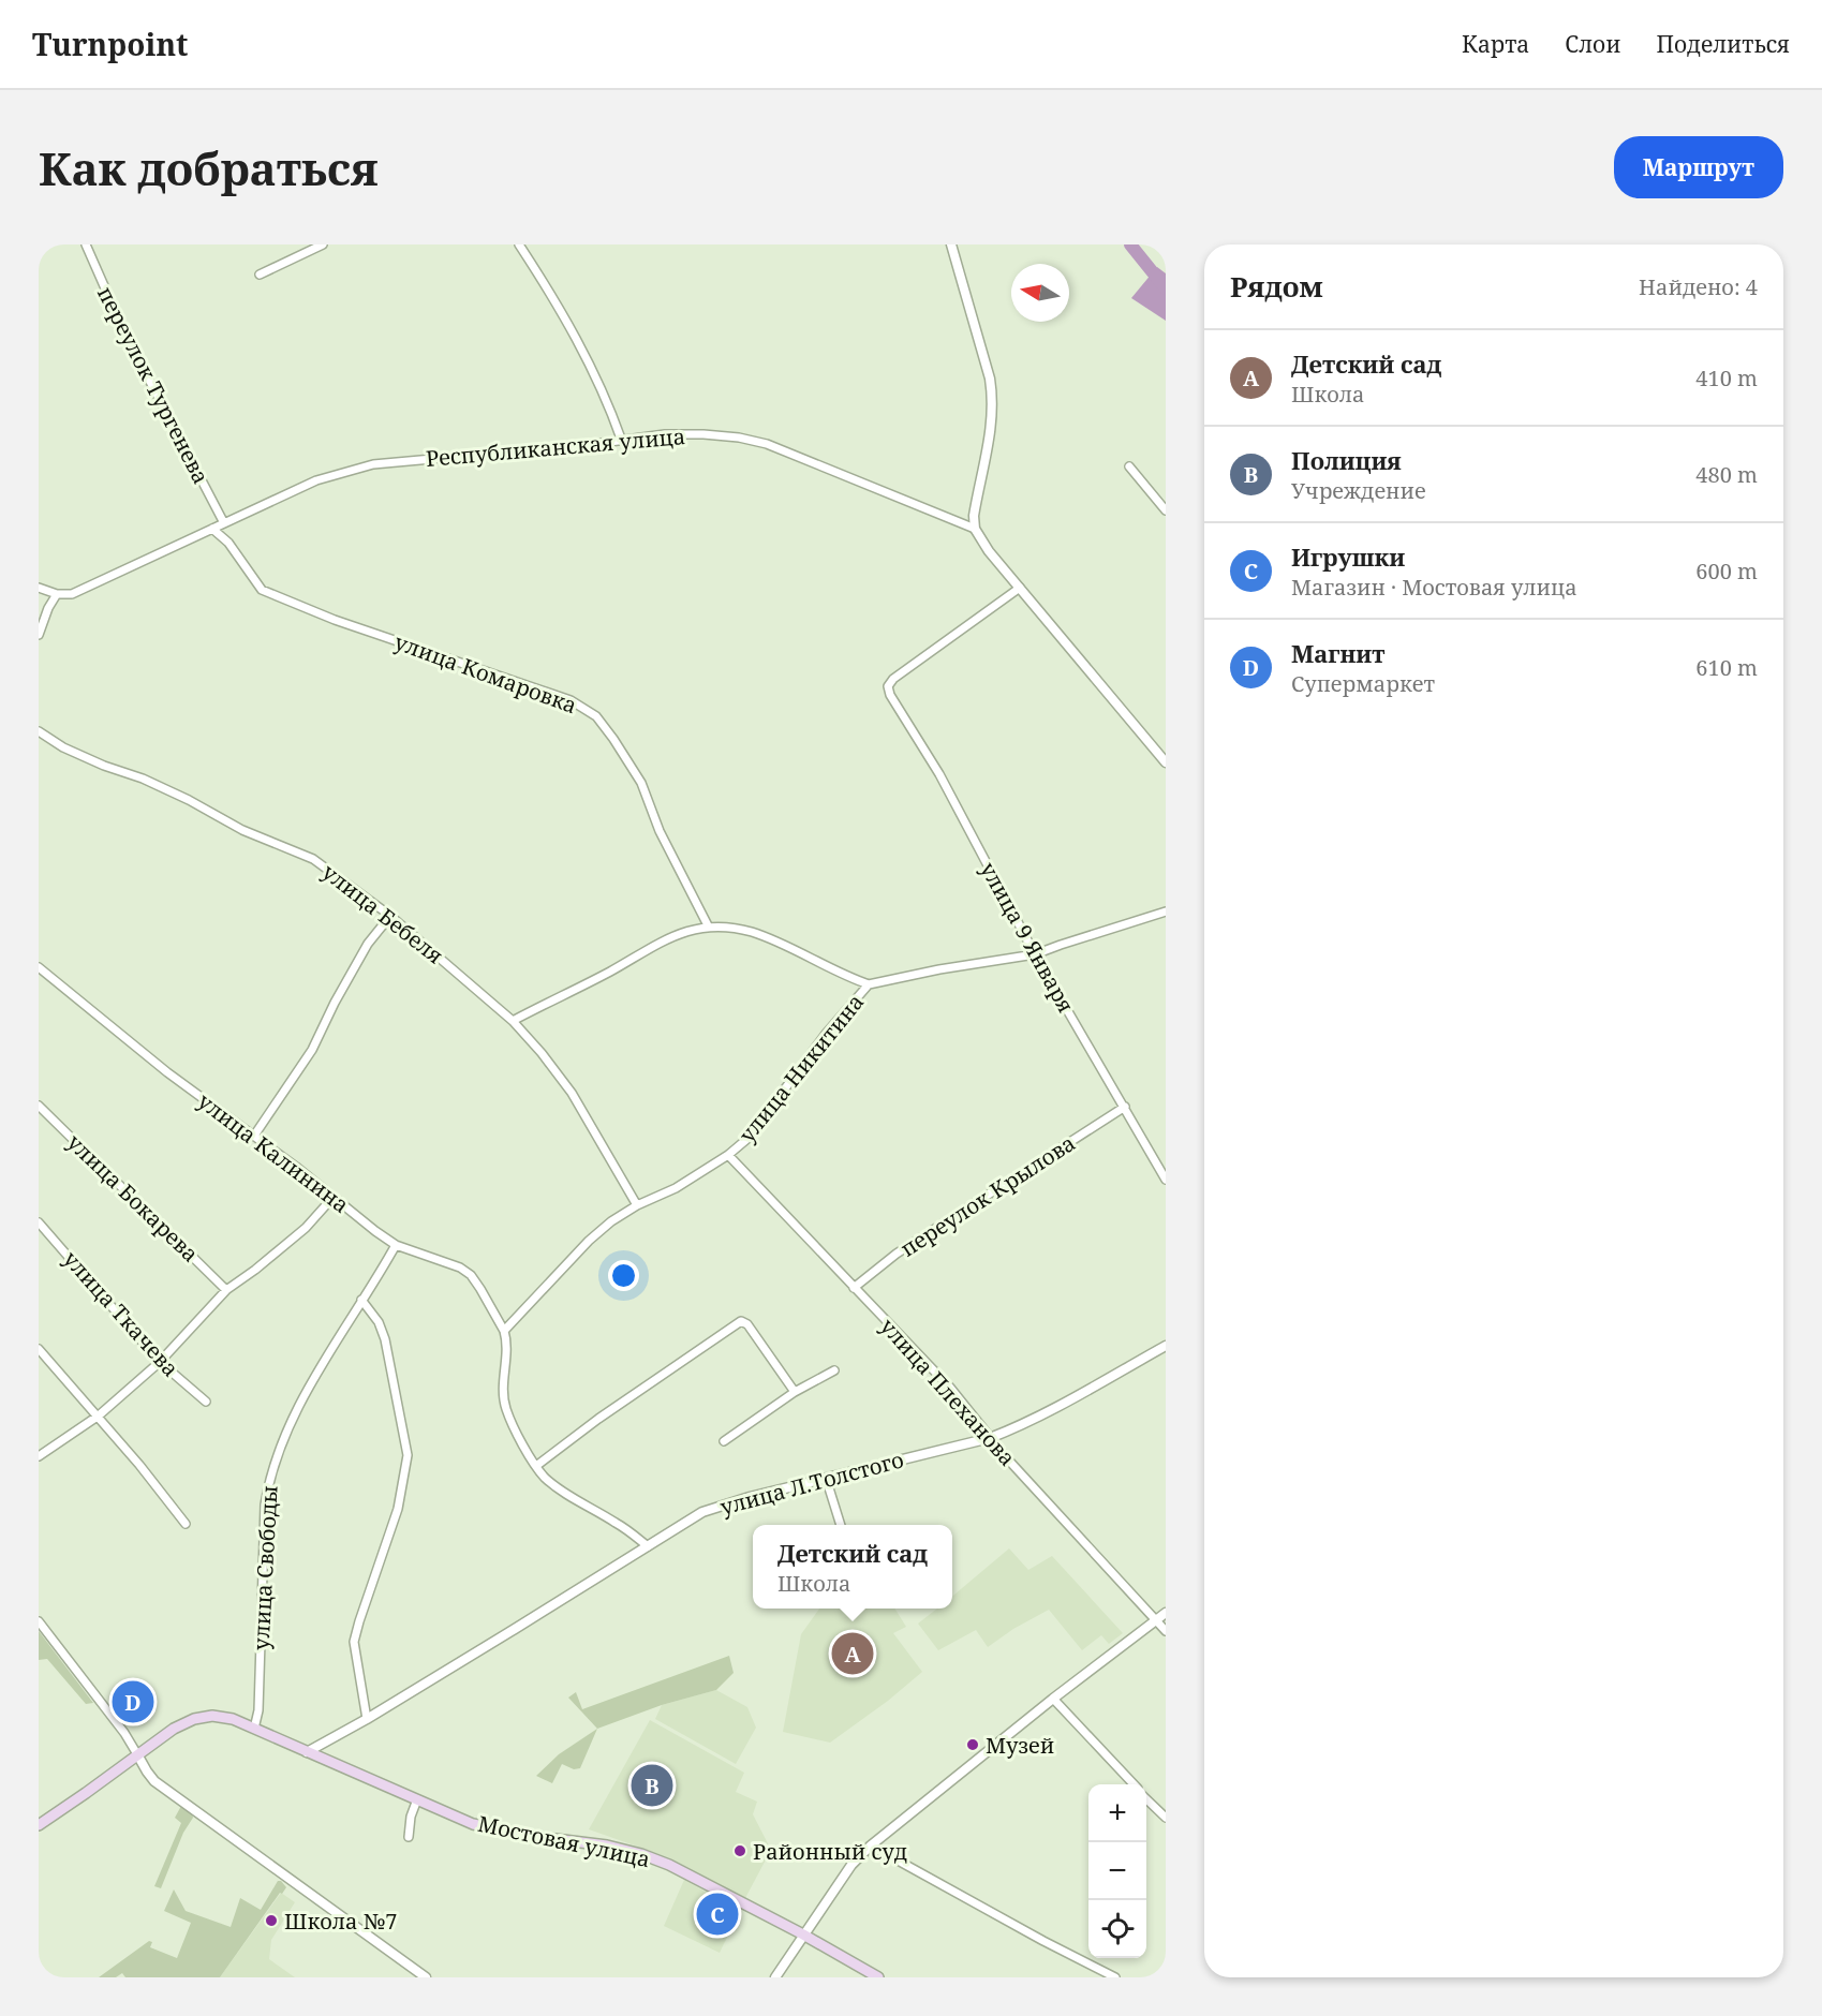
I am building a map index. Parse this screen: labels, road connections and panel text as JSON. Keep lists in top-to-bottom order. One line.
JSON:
{"streets":{"main road":["Мостовая улица"],"street":["переулок Тургенева","Республиканская улица","улица Комаровка","улица Бебеля","улица 9 Января","улица Никитина","улица Калинина","переулок Крылова","улица Бокарева","улица Ткачева","улица Плеханова","улица Л.Толстого","улица Свободы"]},"crossings":[["переулок Тургенева","Республиканская улица"],["Республиканская улица","улица Комаровка"],["улица Бебеля","улица Никитина"],["улица 9 Января","улица Никитина"],["улица 9 Января","переулок Крылова"],["улица Никитина","улица Калинина"],["улица Никитина","улица Плеханова"],["улица Калинина","улица Свободы"],["переулок Крылова","улица Плеханова"],["улица Плеханова","улица Л.Толстого"],["улица Л.Толстого","Мостовая улица"],["улица Свободы","Мостовая улица"]],"places":["Музей","Районный суд","Школа №7"],"north":"left","page":{"header":"Turnpoint","nav":["Карта","Слои","Поделиться"],"buttons":"Маршрут","title":"Как добраться","heading":["Рядом","Найдено: 4"],"list":[{"mark":"A","name":"Детский сад","note":"Школа","value":"410 m"},{"mark":"B","name":"Полиция","note":"Учреждение","value":"480 m"},{"mark":"C","name":"Игрушки","note":"Магазин · Мостовая улица","value":"600 m"},{"mark":"D","name":"Магнит","note":"Супермаркет","value":"610 m"}],"popup":["Детский сад","Школа"],"pins":["A","D","B","C"],"map_buttons":["+","−"]}}
